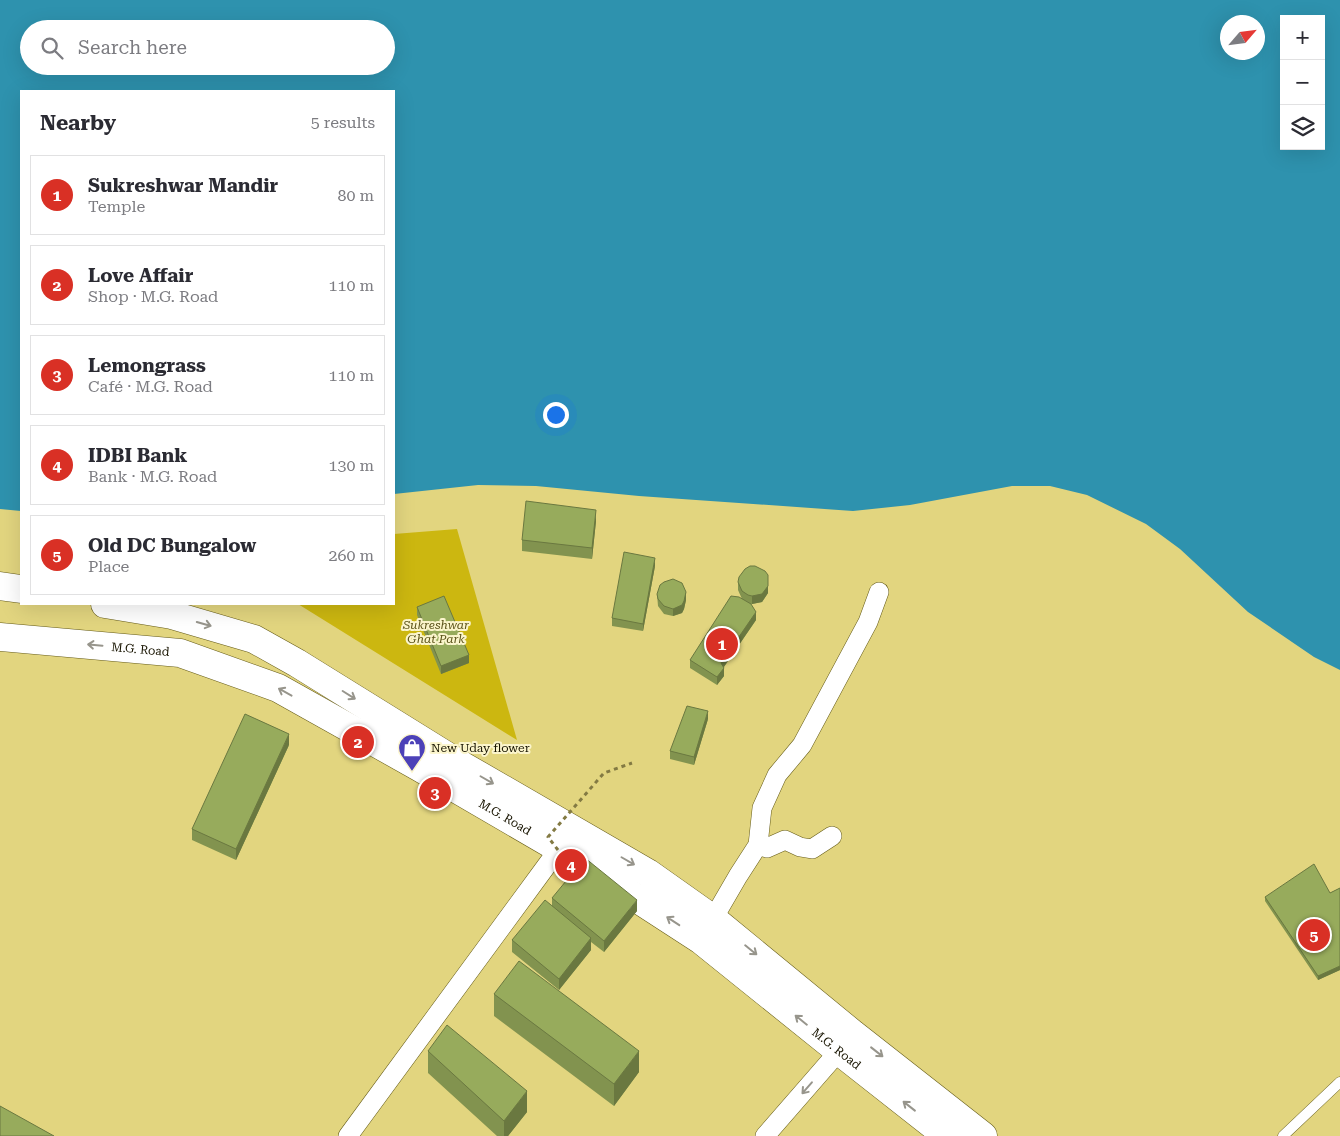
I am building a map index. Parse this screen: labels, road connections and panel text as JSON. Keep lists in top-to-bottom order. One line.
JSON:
{"streets":{"main road":["M.G. Road"]},"parks":["Sukreshwar Ghat Park"],"places":{"shop":["New Uday flower"]},"north":"top right","page":{"map_buttons":["+","−"],"search":"Search here","heading":["Nearby","5 results"],"list":[{"mark":"1","name":"Sukreshwar Mandir","note":"Temple","value":"80 m"},{"mark":"2","name":"Love Affair","note":"Shop · M.G. Road","value":"110 m"},{"mark":"3","name":"Lemongrass","note":"Café · M.G. Road","value":"110 m"},{"mark":"4","name":"IDBI Bank","note":"Bank · M.G. Road","value":"130 m"},{"mark":"5","name":"Old DC Bungalow","note":"Place","value":"260 m"}],"pins":["1","2","3","4","5"]}}
